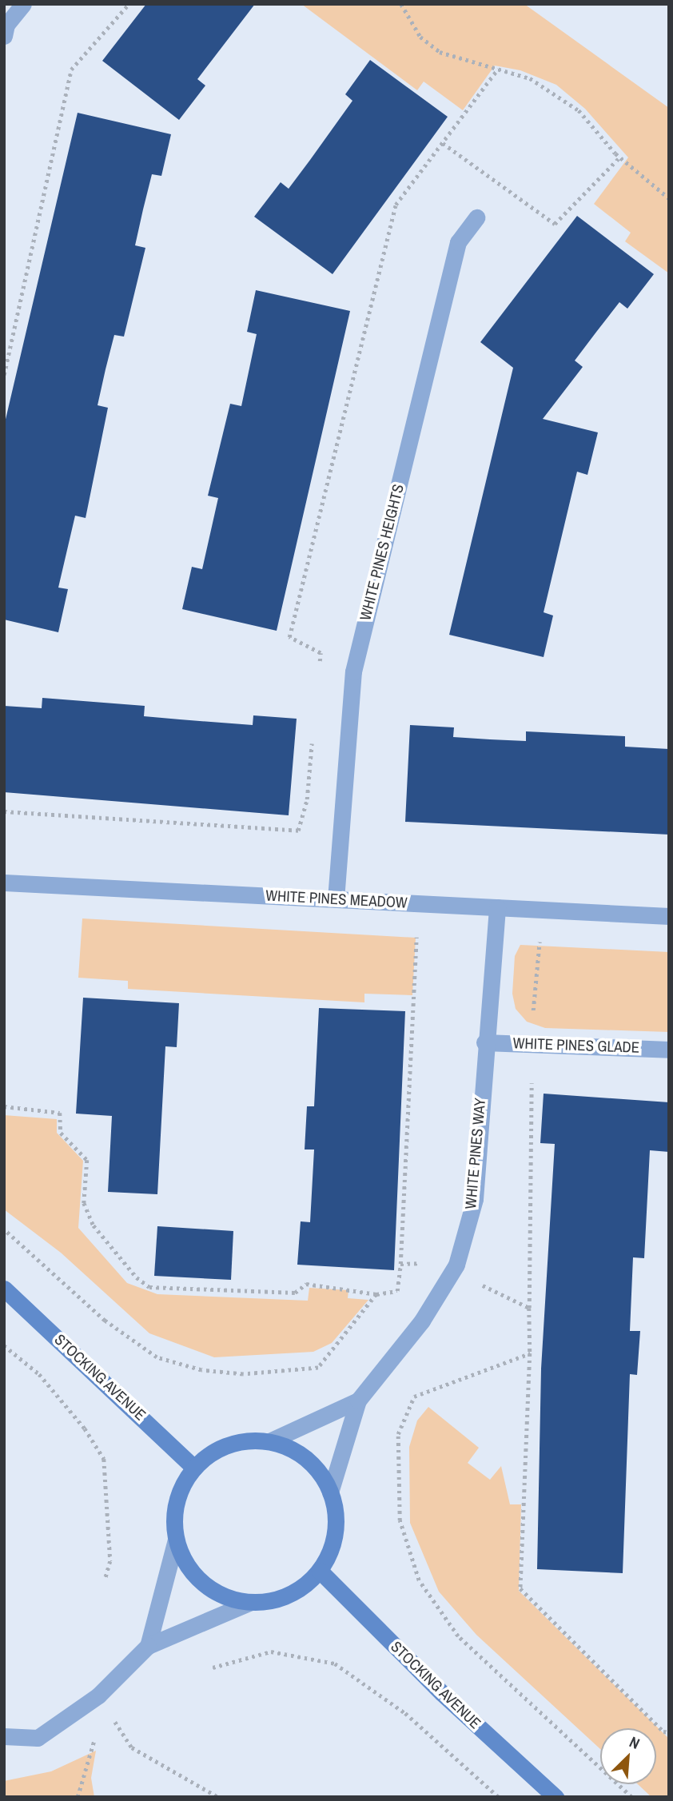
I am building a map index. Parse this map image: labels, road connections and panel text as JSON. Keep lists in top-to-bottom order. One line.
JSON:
{"streets":{"street":["WHITE PINES HEIGHTS","WHITE PINES MEADOW","WHITE PINES GLADE","WHITE PINES WAY","STOCKING AVENUE"]},"crossings":[["WHITE PINES HEIGHTS","WHITE PINES MEADOW"],["WHITE PINES MEADOW","WHITE PINES WAY"],["WHITE PINES GLADE","WHITE PINES WAY"]],"north":"top right"}
